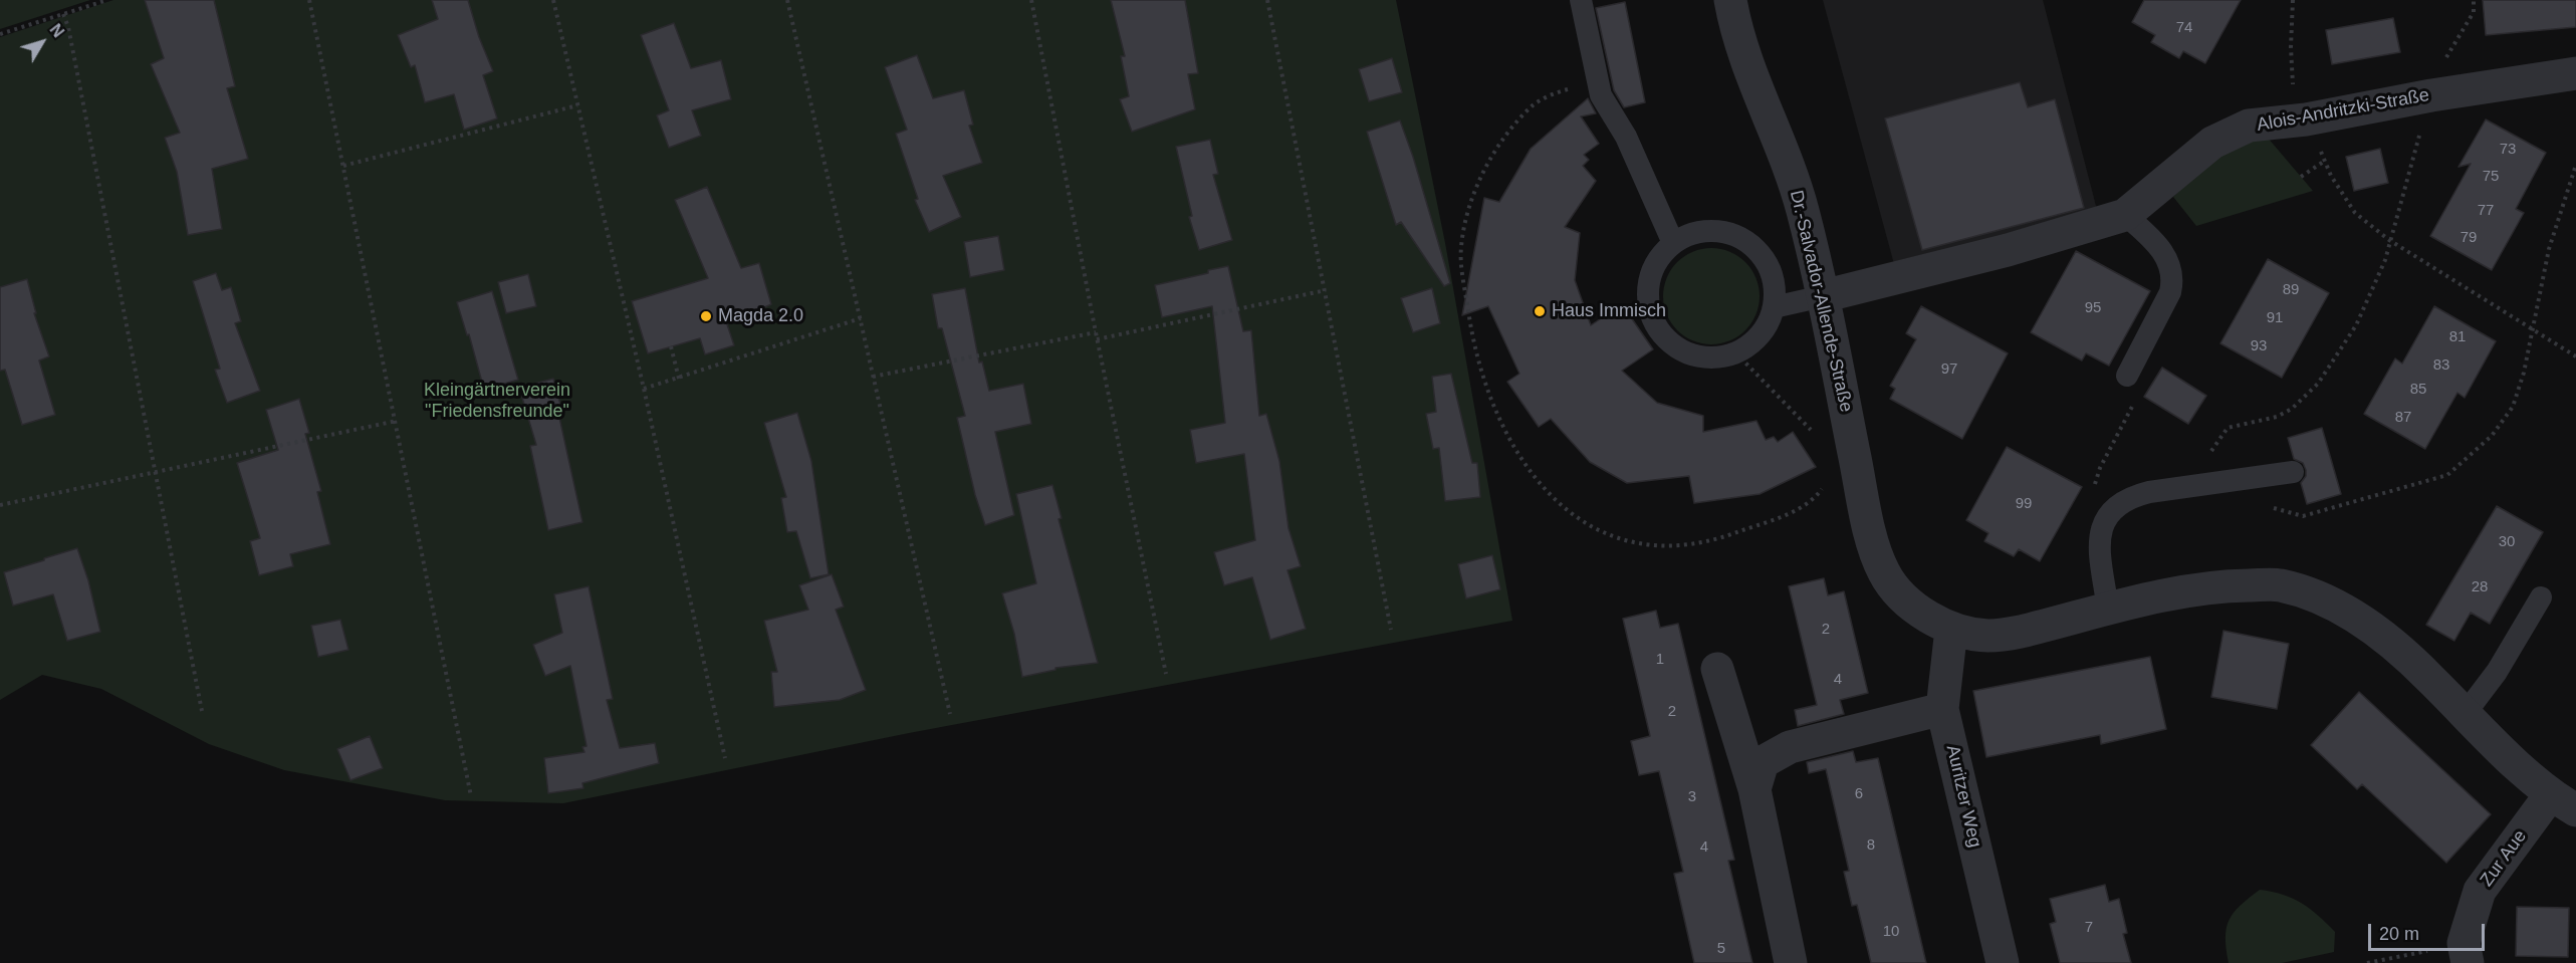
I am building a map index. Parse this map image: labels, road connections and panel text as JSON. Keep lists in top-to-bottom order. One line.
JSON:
{"streets":{"street":["Alois-Andritzki-Straße","Dr.-Salvador-Allende-Straße","Auritzer Weg","Zur Aue"]},"crossings":[["Alois-Andritzki-Straße","Dr.-Salvador-Allende-Straße"],["Dr.-Salvador-Allende-Straße","Auritzer Weg"]],"parks":["Kleingärtnerverein \"Friedensfreunde\""],"places":["Haus Immisch","Magda 2.0"],"house_numbers":["74","73","75","77","79","89","95","91","81","93","83","97","85","87","99","30","28","2","1","4","2","6","3","8","4","7","10","5"],"scale_bar":"20 m","north":"top right"}
